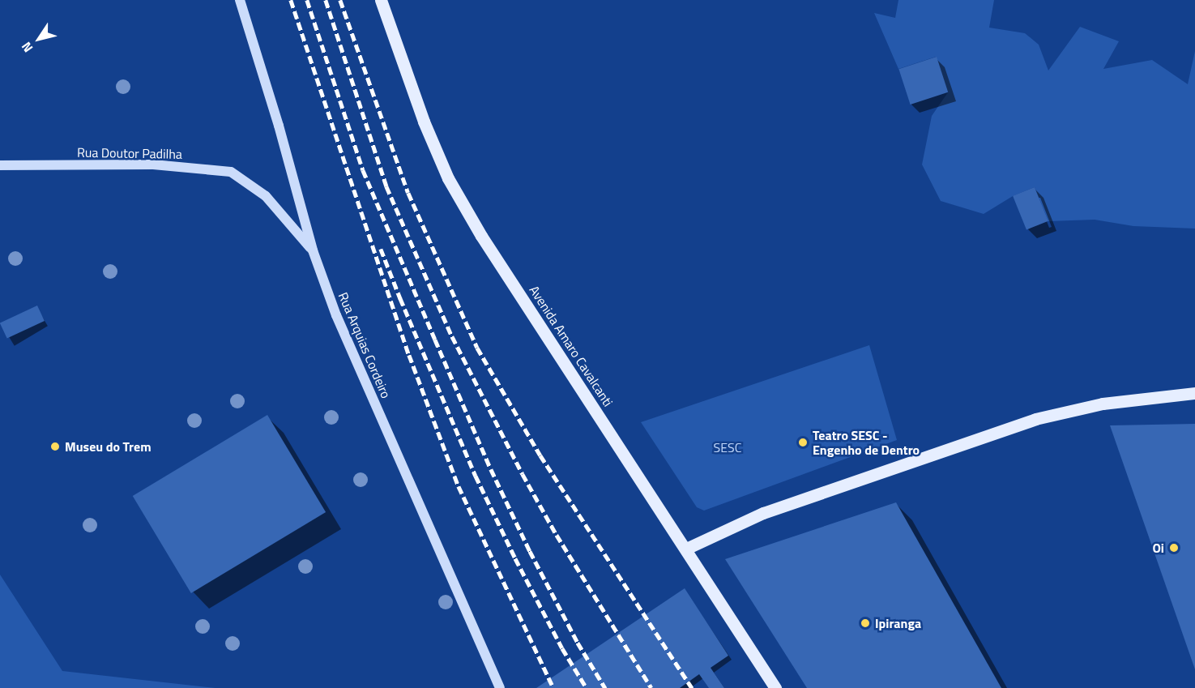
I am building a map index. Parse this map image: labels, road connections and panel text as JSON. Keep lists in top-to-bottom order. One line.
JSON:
{"streets":{"main road":["Rua Doutor Padilha","Rua Arquias Cordeiro","Avenida Amaro Cavalcanti"]},"crossings":[["Rua Doutor Padilha","Rua Arquias Cordeiro"]],"parks":["SESC"],"places":["Teatro SESC - Engenho de Dentro","Museu do Trem","Oi","Ipiranga"],"north":"bottom left"}
